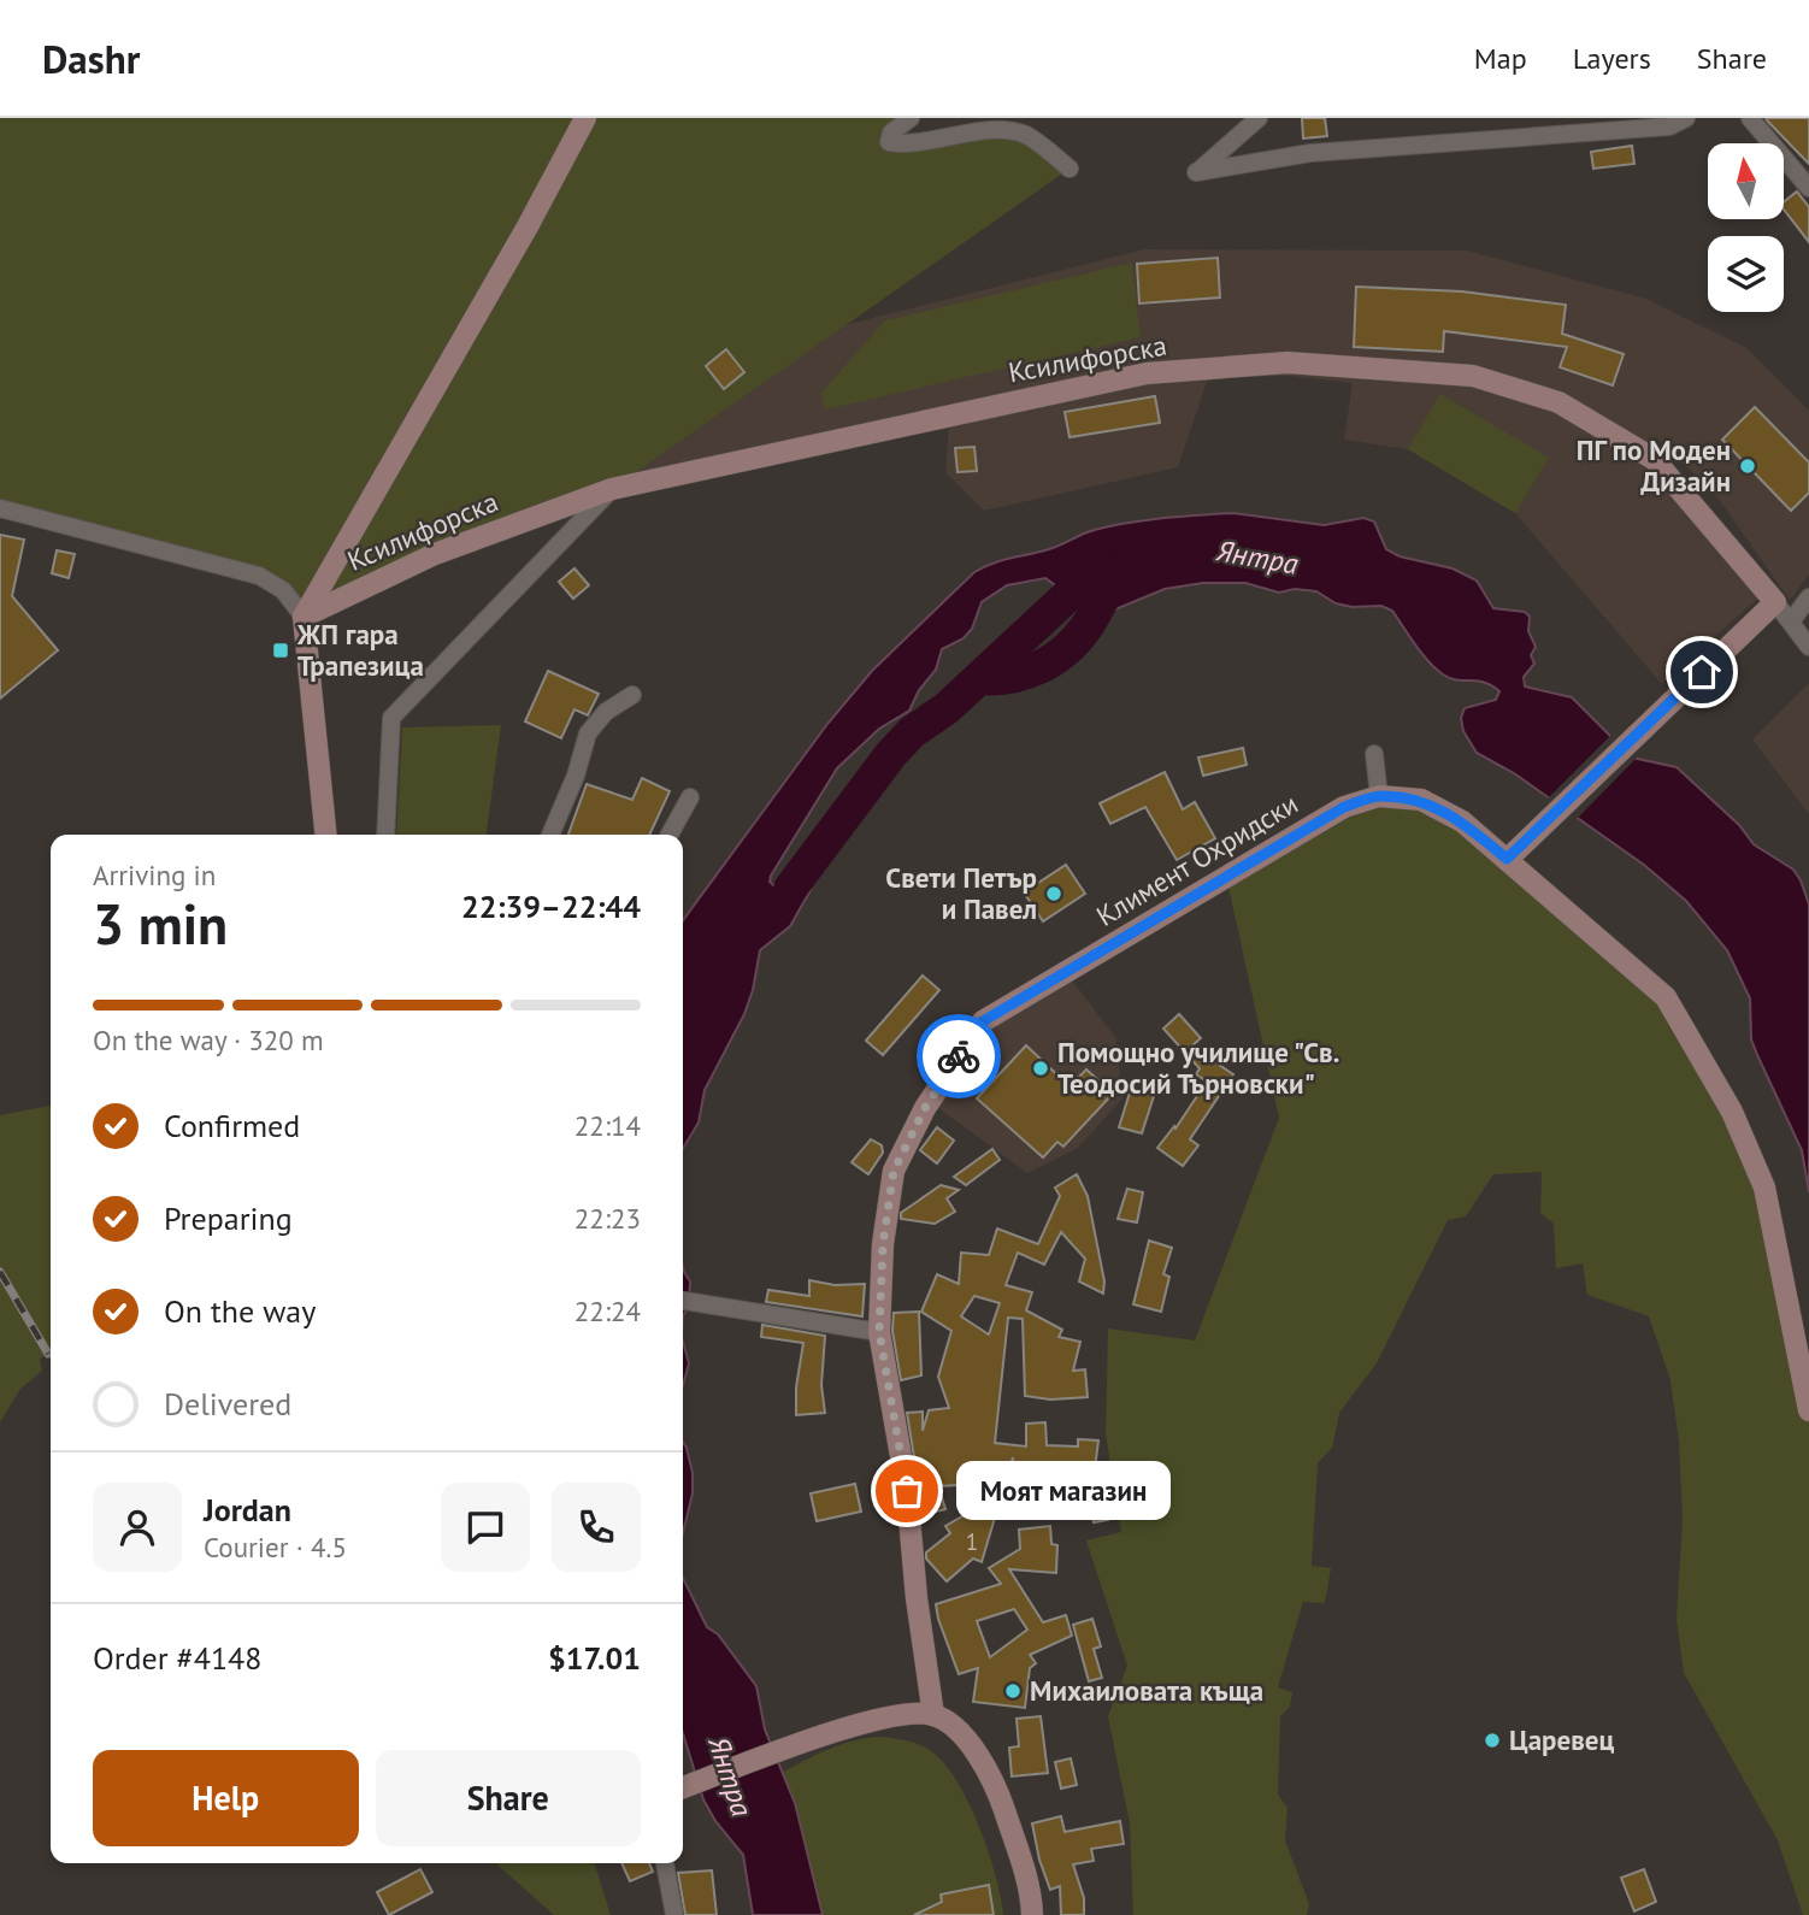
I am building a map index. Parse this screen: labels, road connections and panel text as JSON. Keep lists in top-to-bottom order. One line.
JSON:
{"streets":{"street":["Ксилифорска","Климент Охридски"]},"water":["Янтра"],"places":{"other":["ПГ по Моден Дизайн","Свети Петър и Павел","Помощно училище \"Св. Теодосий Търновски\"","Моят магазин","Михаиловата къща","Царевец"],"transit":["ЖП гара Трапезица"]},"house_numbers":["1"],"north":"top","page":{"header":"Dashr","nav":["Map","Layers","Share"],"heading":["3 min","Arriving in","22:39–22:44"],"panel":["Jordan","Courier · 4.5","Order #4148","$17.01"],"bar":"On the way · 320 m","list":[["Confirmed","22:14"],["Preparing","22:23"],["On the way","22:24"],"Delivered"],"bubble":"Моят магазин","buttons":["Help","Share"]}}
